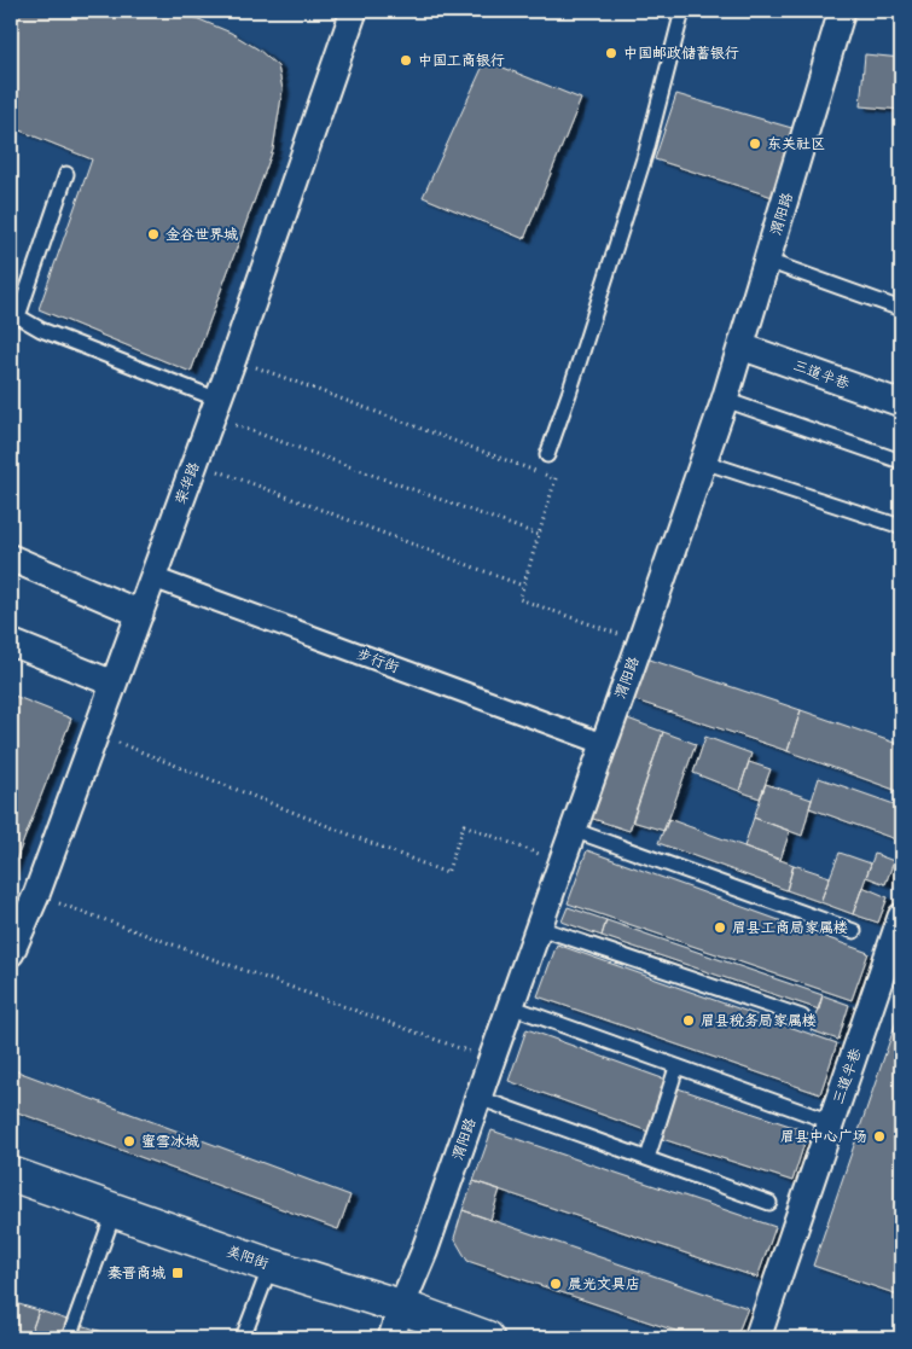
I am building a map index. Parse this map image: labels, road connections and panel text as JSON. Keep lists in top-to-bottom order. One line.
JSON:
{"streets":{"main road":["美阳街"],"street":["渭阳路","三道半巷","荣华路","步行街"]},"crossings":[["渭阳路","三道半巷"],["渭阳路","步行街"],["渭阳路","美阳街"],["荣华路","步行街"]],"places":{"other":["中国邮政储蓄银行","中国工商银行","东关社区","金谷世界城","眉县工商局家属楼","眉县税务局家属楼","眉县中心广场","蜜雪冰城","晨光文具店"],"transit":["秦晋商城"]}}
